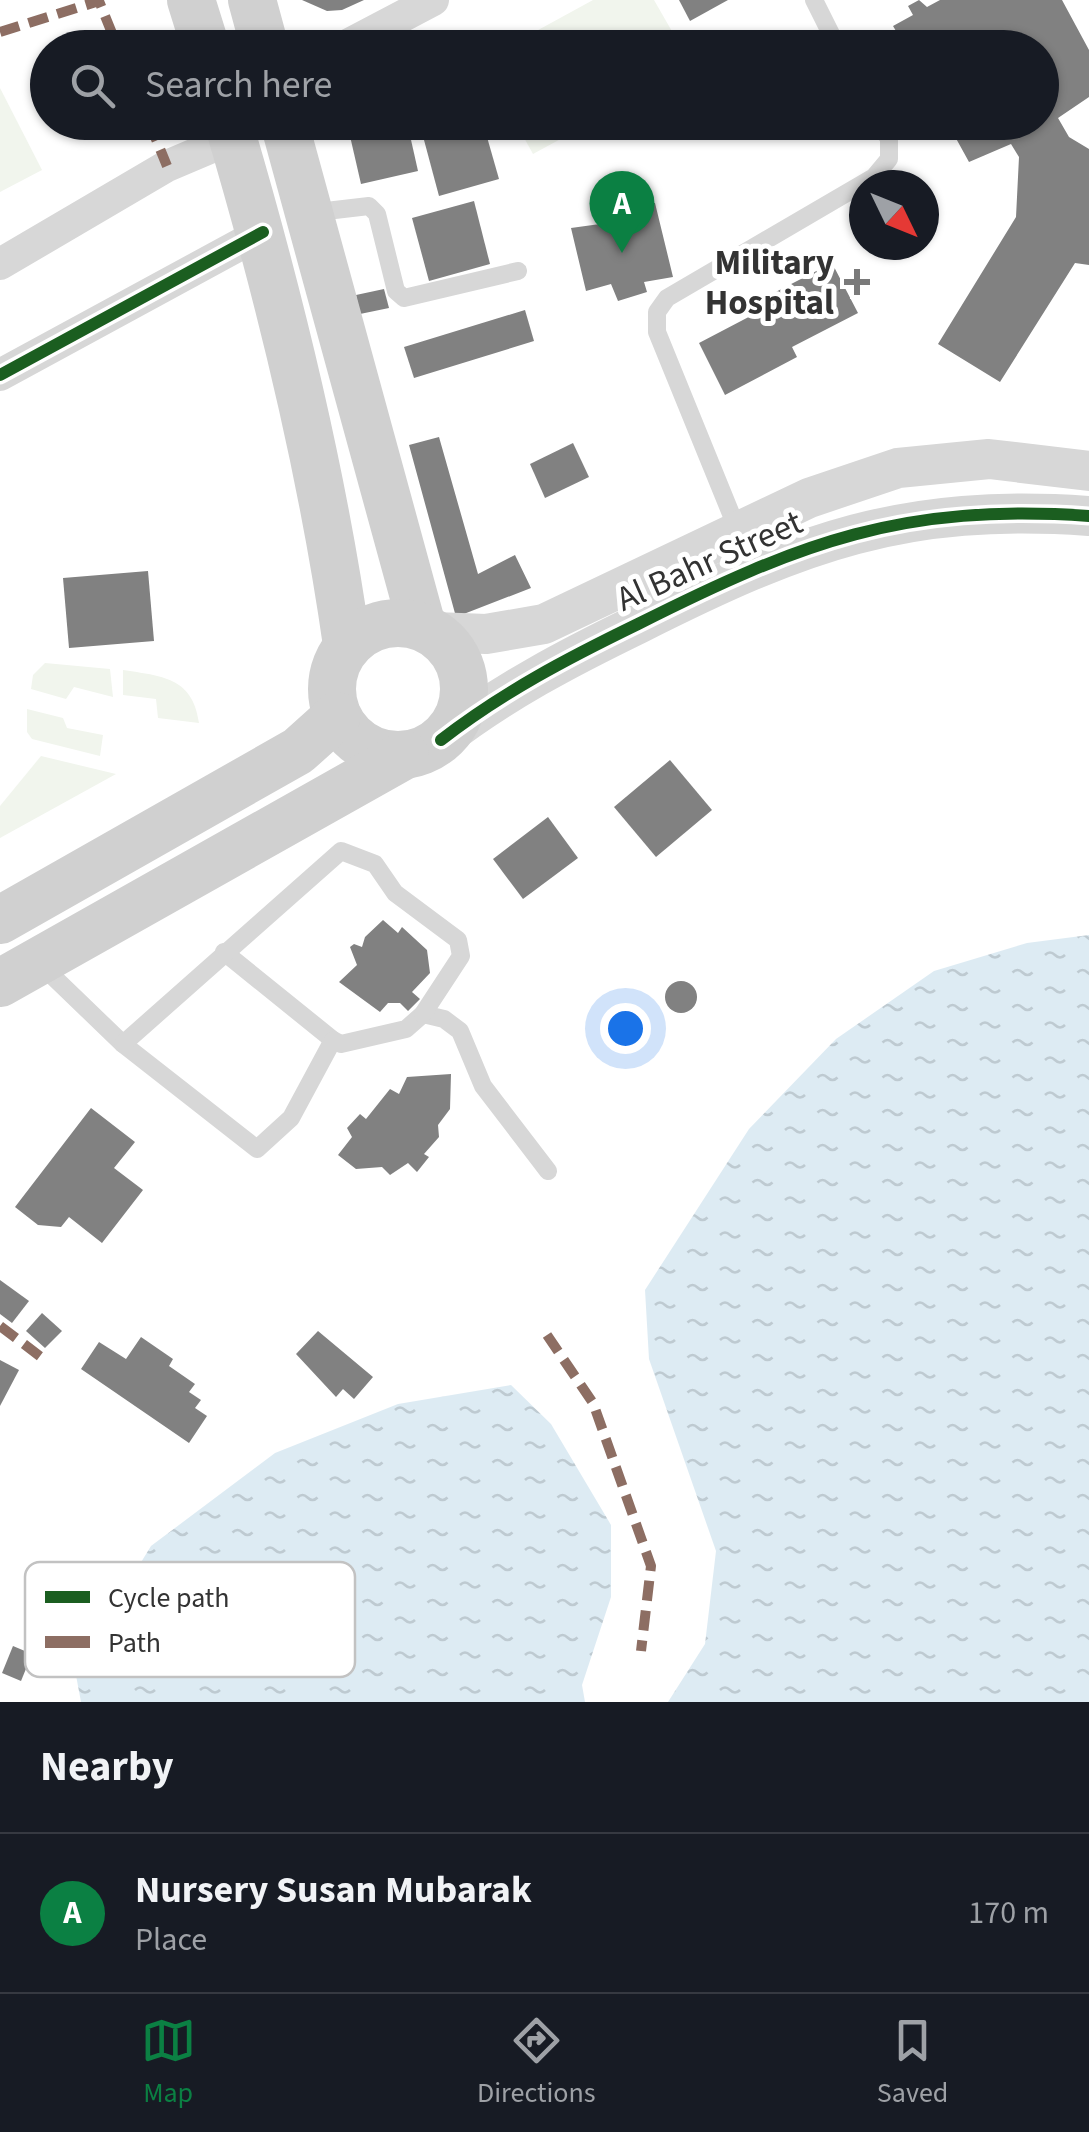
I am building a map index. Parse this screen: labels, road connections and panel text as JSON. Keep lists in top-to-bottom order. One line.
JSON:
{"streets":{"main road":["Al Bahr Street"]},"places":{"health":["Military Hospital"]},"legend":["Cycle path","Path"],"north":"bottom right","page":{"search":"Search here","pins":"A","heading":"Nearby","list":[{"mark":"A","name":"Nursery Susan Mubarak","note":"Place","value":"170 m"}],"nav":["Map","Directions","Saved"]}}
